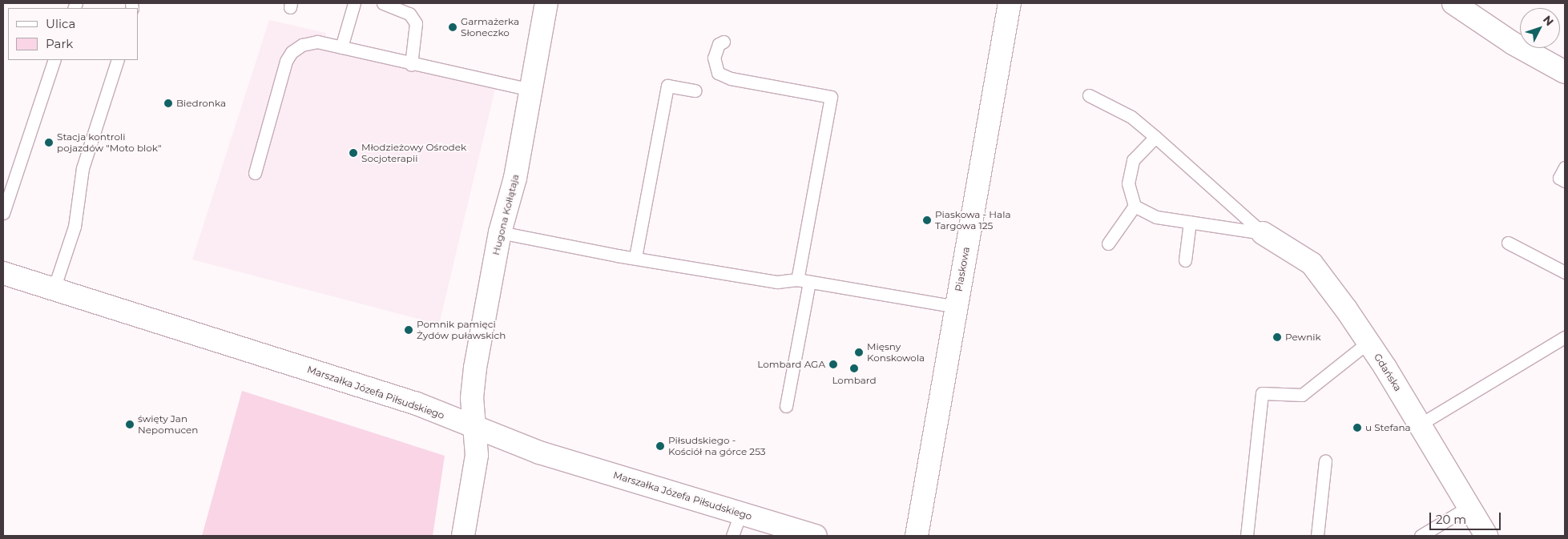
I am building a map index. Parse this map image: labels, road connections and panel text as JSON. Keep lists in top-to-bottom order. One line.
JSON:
{"streets":{"main road":["Hugona Kołłątaja","Piaskowa","Gdańska","Marszałka Józefa Piłsudskiego"]},"crossings":[["Hugona Kołłątaja","Marszałka Józefa Piłsudskiego"]],"places":["Garmażerka Słoneczko","Biedronka","Stacja kontroli pojazdów \"Moto blok\"","Młodzieżowy Ośrodek Socjoterapii","Piaskowa - Hala Targowa 125","Pomnik pamięci Żydów puławskich","Pewnik","Mięsny Konskowola","Lombard AGA","Lombard","święty Jan Nepomucen","u Stefana","Piłsudskiego - Kościół na górce 253"],"legend":["Ulica","Park"],"scale_bar":"20 m","north":"top right"}
